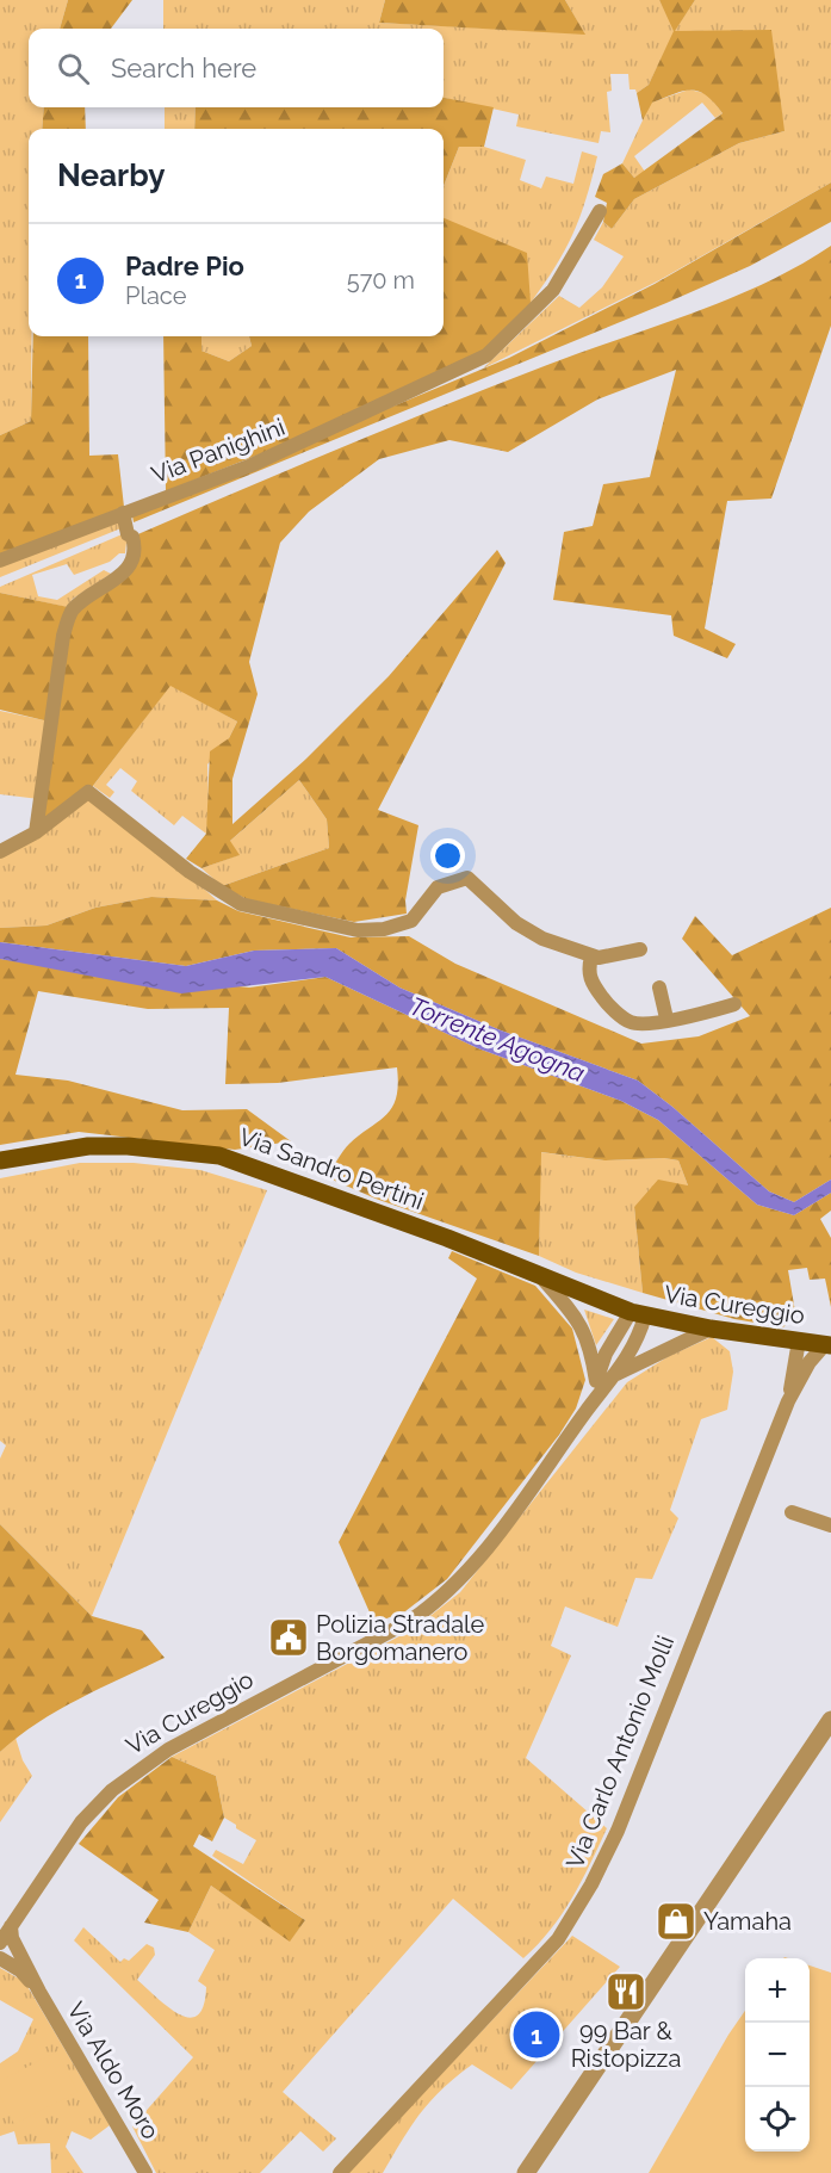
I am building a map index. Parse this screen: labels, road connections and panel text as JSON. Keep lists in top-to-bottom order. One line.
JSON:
{"streets":{"main road":["Via Sandro Pertini","Via Cureggio"],"street":["Via Panighini","Via Carlo Antonio Molli","Via Aldo Moro"]},"crossings":[["Via Sandro Pertini","Via Cureggio"],["Via Cureggio","Via Carlo Antonio Molli"],["Via Cureggio","Via Aldo Moro"]],"water":["Torrente Agogna"],"places":{"public building":["Polizia Stradale Borgomanero"],"shop":["Yamaha"],"restaurant":["99 Bar & Ristopizza"]},"page":{"search":"Search here","heading":"Nearby","list":[{"mark":"1","name":"Padre Pio","note":"Place","value":"570 m"}],"map_buttons":["+","−"],"pins":"1"}}
